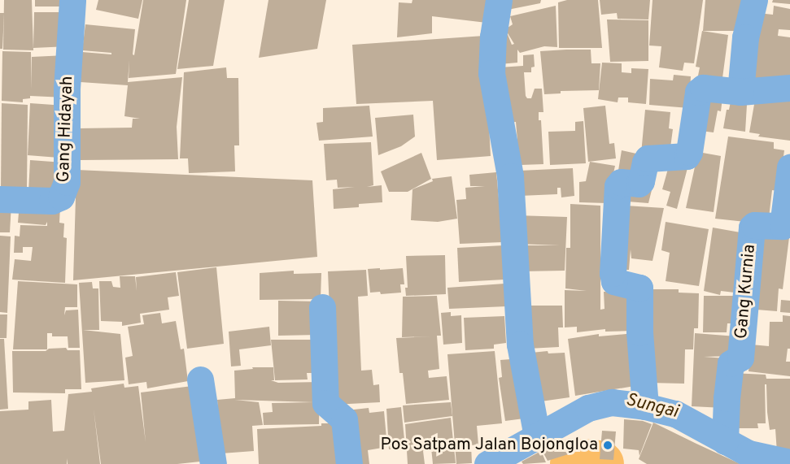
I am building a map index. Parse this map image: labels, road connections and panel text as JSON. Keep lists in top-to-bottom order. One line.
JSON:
{"streets":{"street":["Gang Hidayah","Gang Kurnia"]},"water":["Sungai"],"places":["Pos Satpam Jalan Bojongloa"]}
